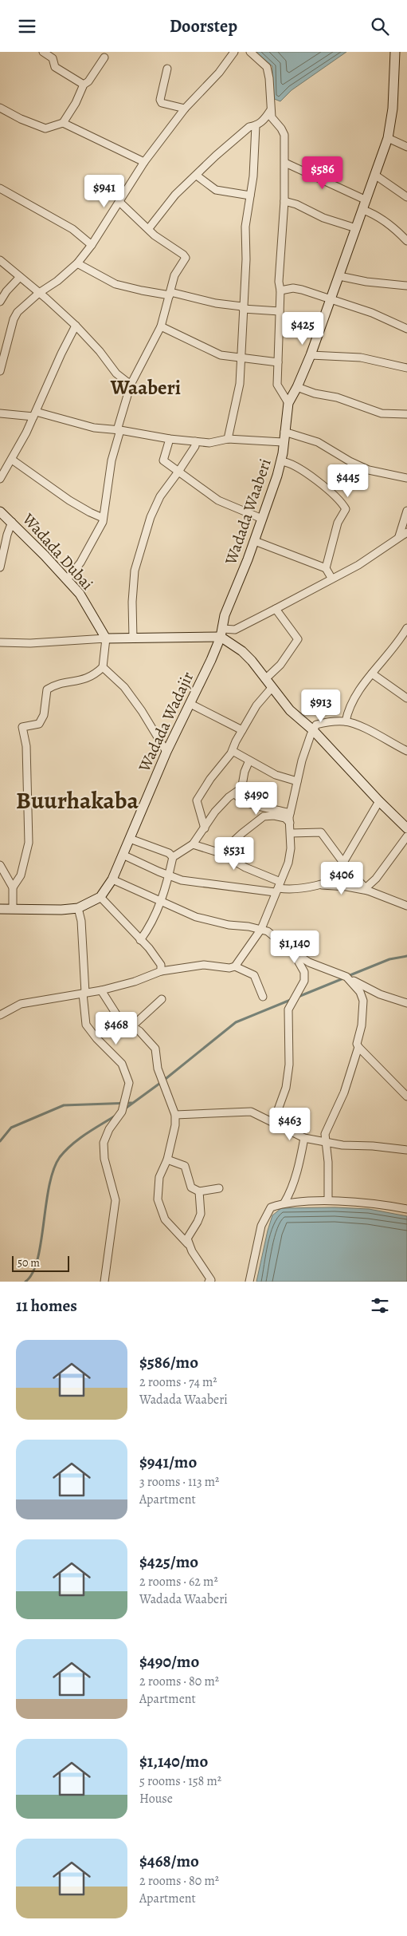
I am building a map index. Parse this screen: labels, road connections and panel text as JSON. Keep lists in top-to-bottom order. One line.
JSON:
{"streets":{"street":["Wadada Waaberi","Wadada Dubai","Wadada Wadajir"]},"crossings":[["Wadada Waaberi","Wadada Wadajir"]],"districts":["Waaberi","Buurhakaba"],"scale_bar":"50 m","page":{"header":"Doorstep","price":["$586","$941","$425","$445","$913","$490","$531","$406","$1,140","$468","$463"],"scale":"50 m","heading":"11 homes","list":[{"name":"$586/mo","note":"2 rooms · 74 m² · Wadada Waaberi"},{"name":"$941/mo","note":"3 rooms · 113 m² · Apartment"},{"name":"$425/mo","note":"2 rooms · 62 m² · Wadada Waaberi"},{"name":"$490/mo","note":"2 rooms · 80 m² · Apartment"},{"name":"$1,140/mo","note":"5 rooms · 158 m² · House"},{"name":"$468/mo","note":"2 rooms · 80 m² · Apartment"}]}}
